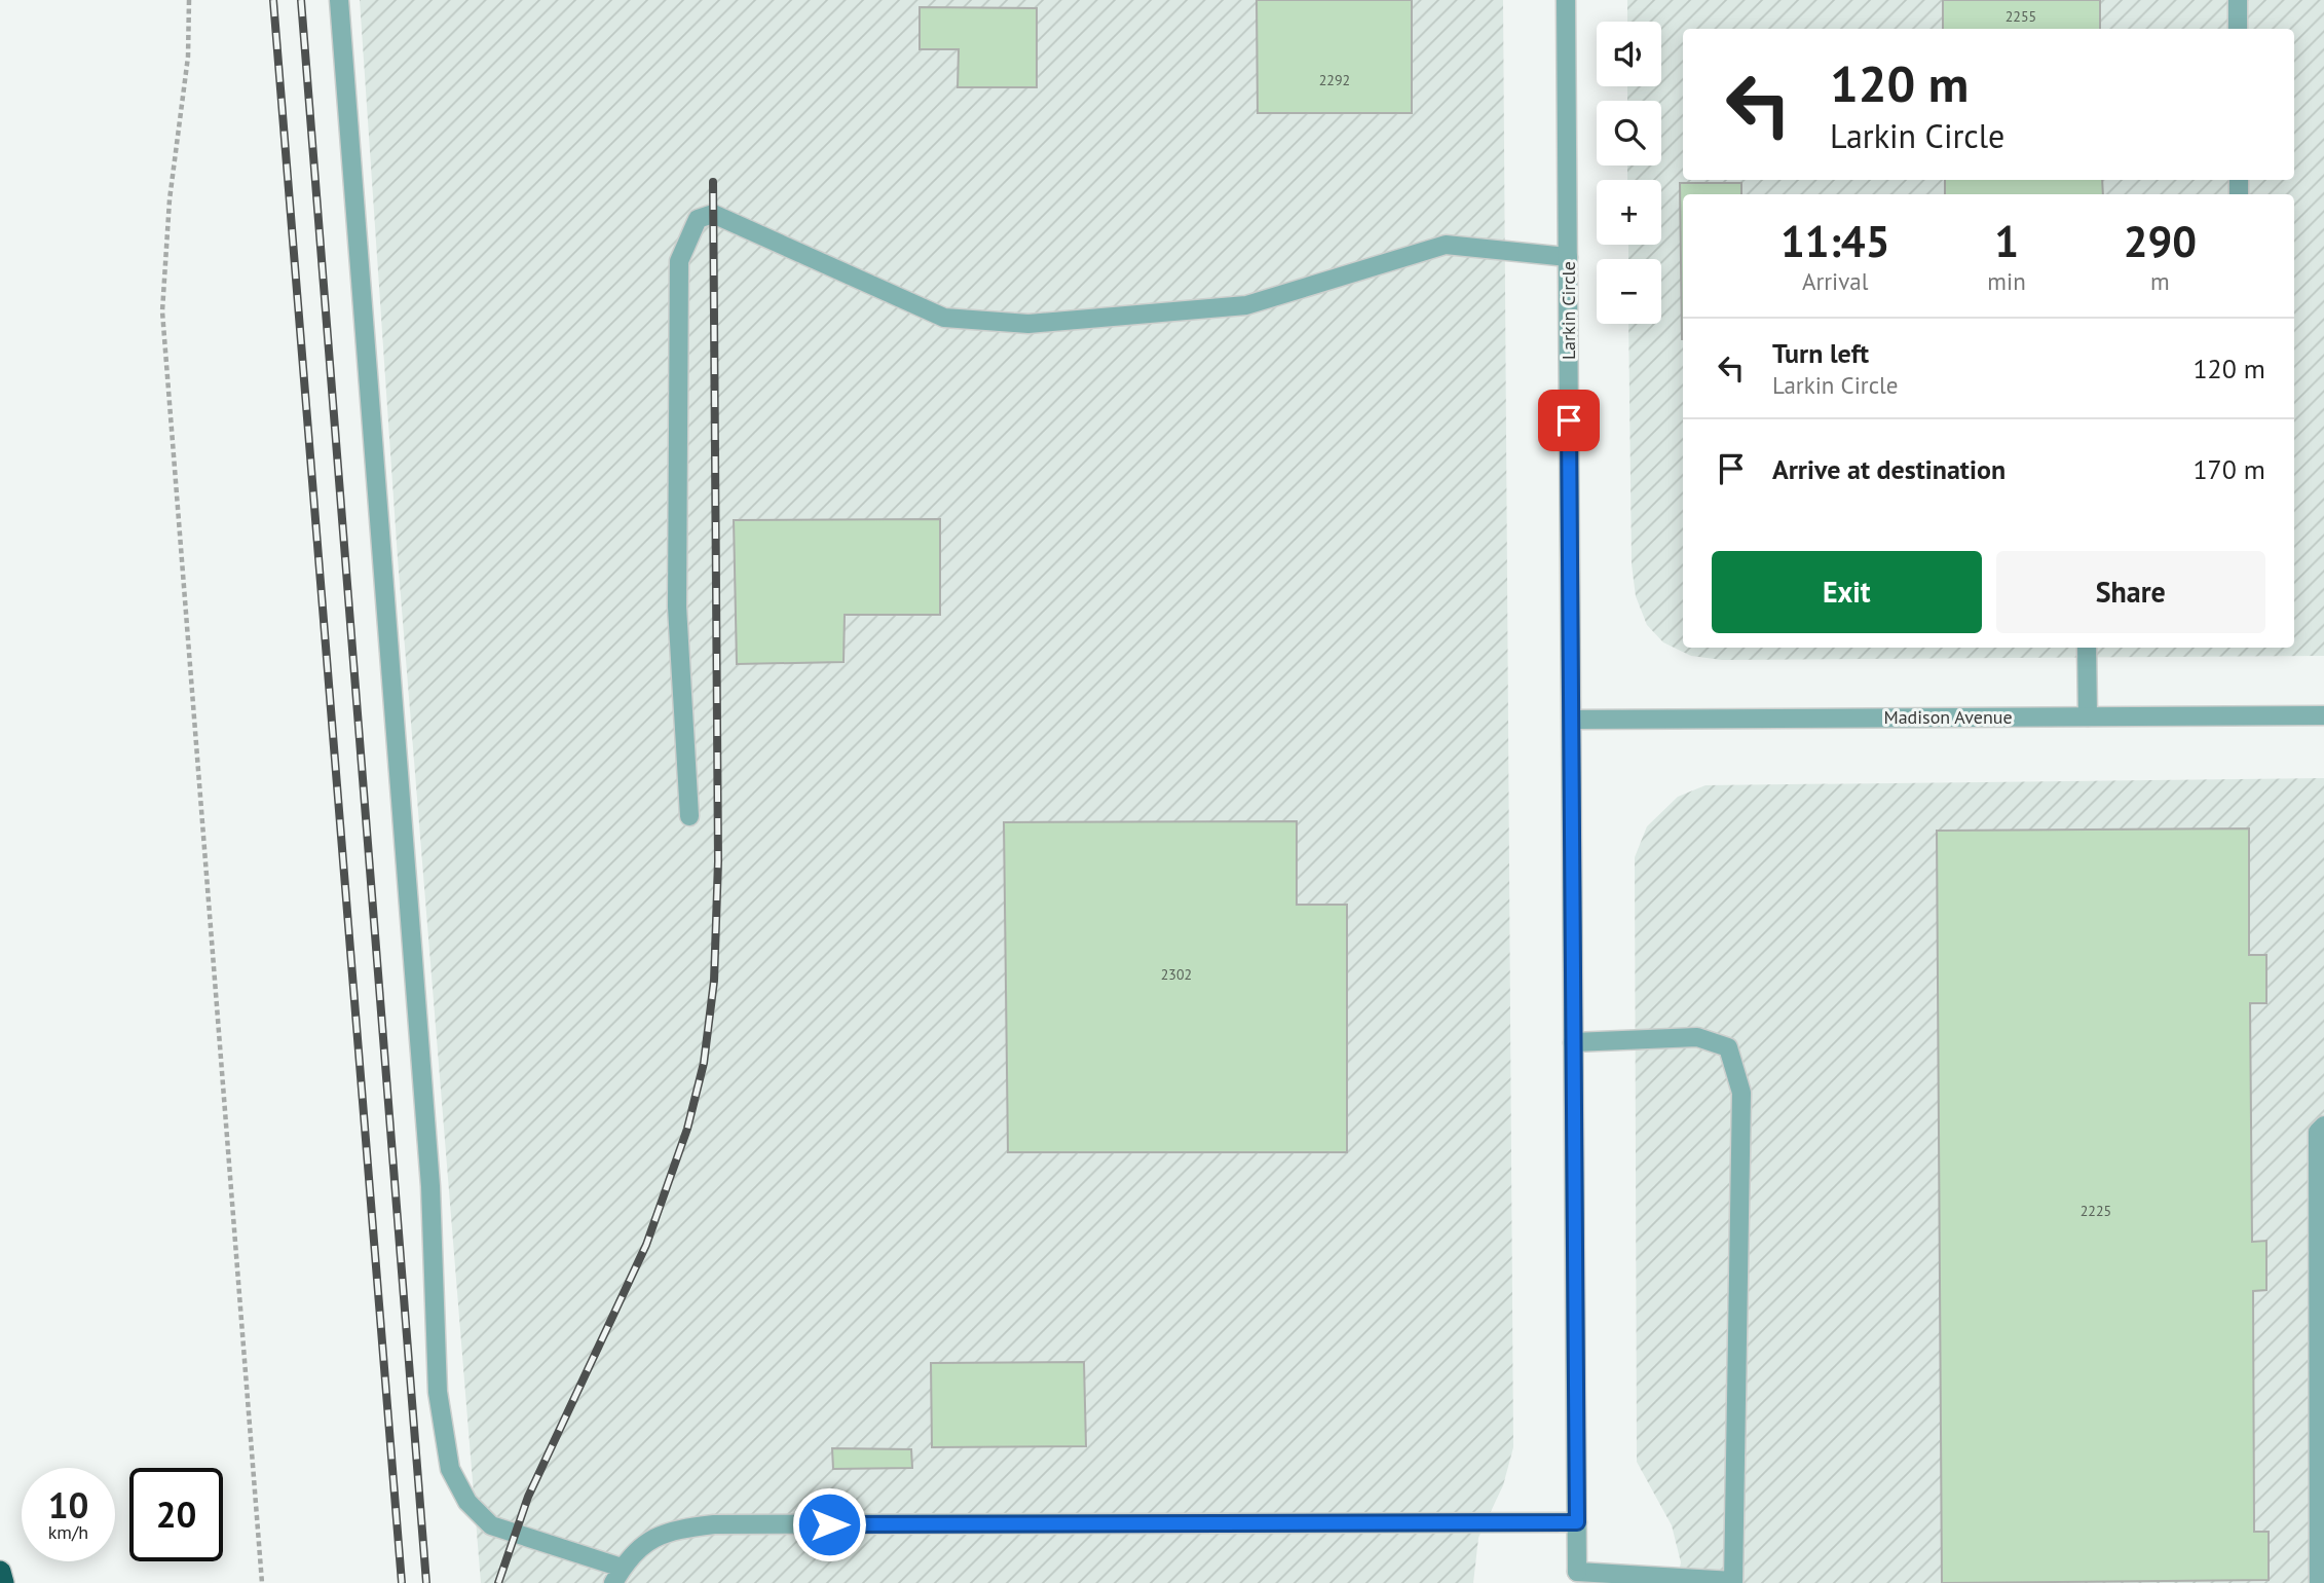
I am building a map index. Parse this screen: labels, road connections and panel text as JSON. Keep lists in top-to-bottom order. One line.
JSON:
{"streets":{"street":["Larkin Circle","Madison Avenue"]},"crossings":[["Larkin Circle","Madison Avenue"]],"house_numbers":["2255","2292","2302","2225"],"page":{"map_buttons":["+","−"],"turn":["120 m","Larkin Circle"],"eta":["11:45","Arrival","1","min","290","m"],"list":[{"name":"Turn left","note":"Larkin Circle","value":"120 m"},{"name":"Arrive at destination","value":"170 m"}],"buttons":["Exit","Share"],"speed":"10 km/h","limit":"20"}}
